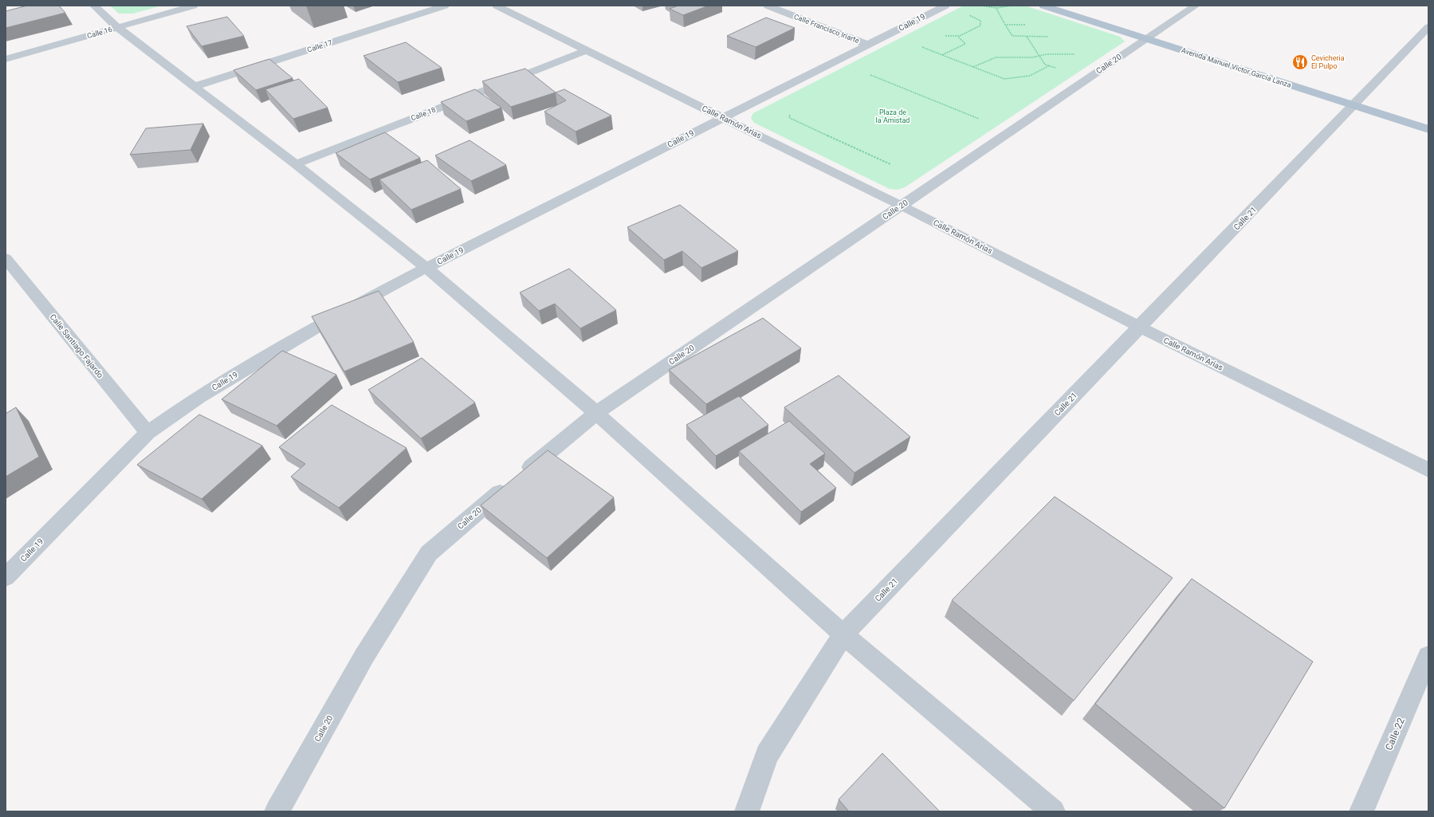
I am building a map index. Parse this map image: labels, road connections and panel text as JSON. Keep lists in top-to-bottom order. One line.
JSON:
{"streets":{"main road":["Avenida Manuel Víctor García Lanza"],"street":["Calle 19","Calle Francisco Iriarte","Calle 16","Calle 17","Calle 20","Calle 18","Calle Ramón Arias","Calle 21","Calle Santiago Fajardo","Calle 22"]},"crossings":[["Calle 19","Calle Francisco Iriarte"],["Calle 19","Calle Ramón Arias"],["Calle 19","Calle Santiago Fajardo"],["Calle 20","Avenida Manuel Víctor García Lanza"],["Calle 20","Calle Ramón Arias"],["Avenida Manuel Víctor García Lanza","Calle 21"],["Calle 18","Calle Ramón Arias"],["Calle Ramón Arias","Calle 21"]],"parks":["Plaza de la Amistad"],"places":{"restaurant":["Cevicheria El Pulpo"]}}
